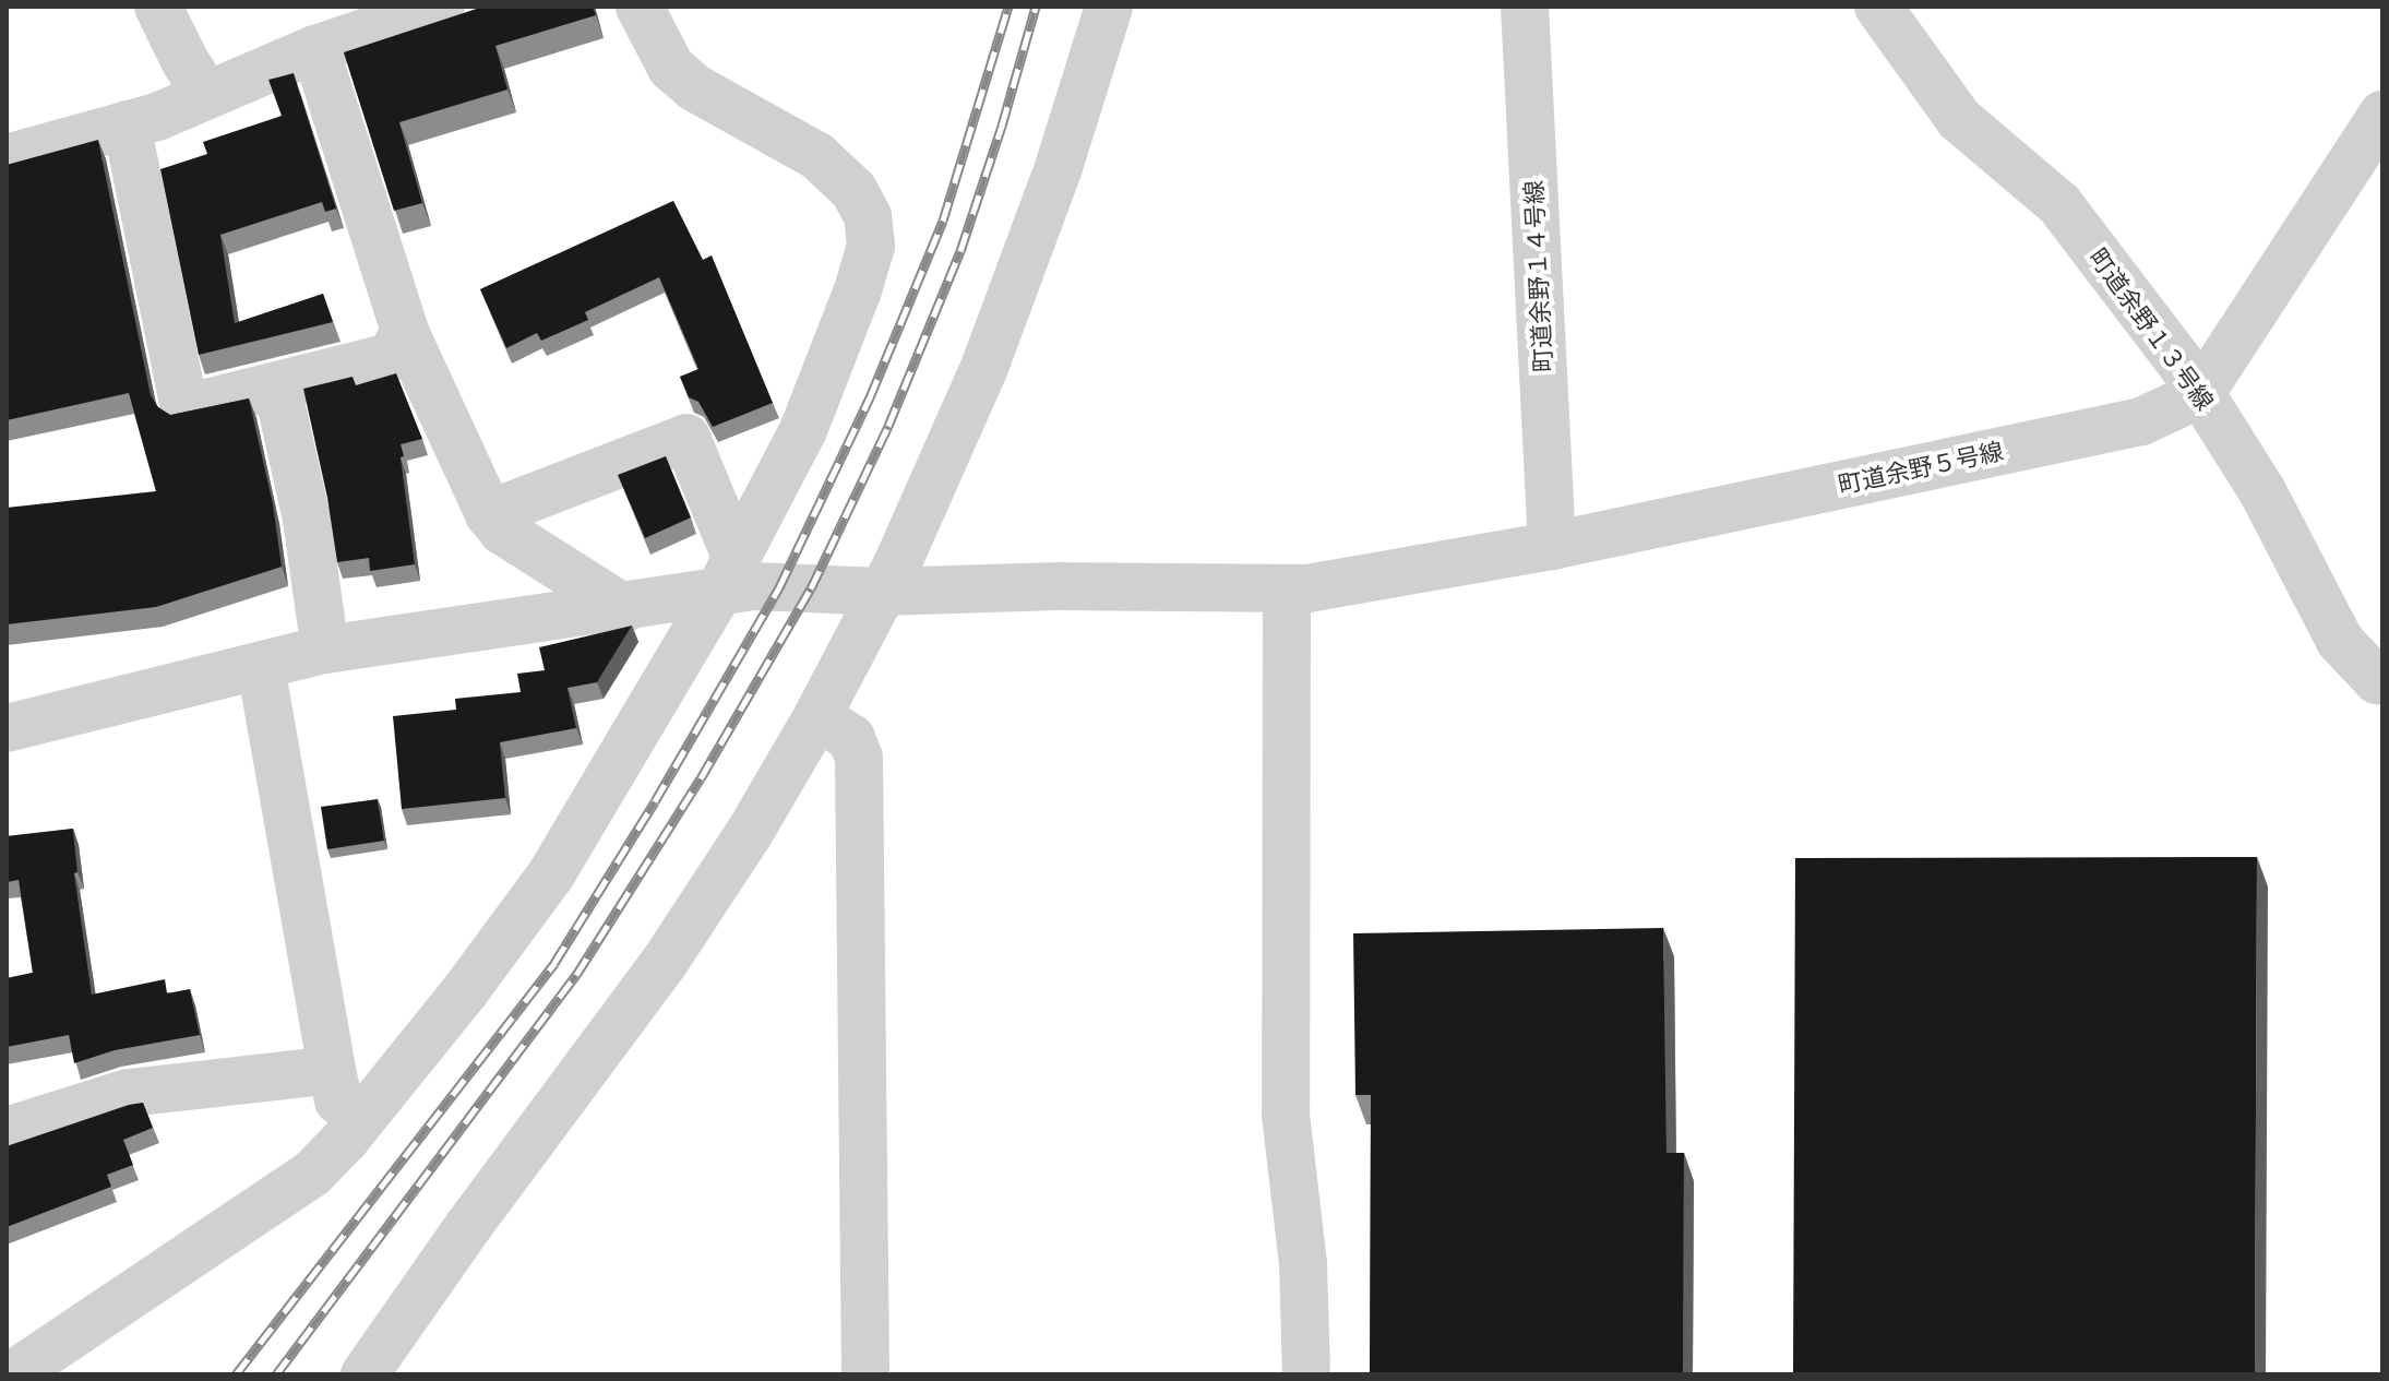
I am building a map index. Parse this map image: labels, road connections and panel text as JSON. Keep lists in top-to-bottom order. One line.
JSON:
{"streets":{"street":["町道余野１４号線","町道余野１３号線","町道余野５号線"]},"crossings":[["町道余野１４号線","町道余野５号線"],["町道余野１３号線","町道余野５号線"]]}
